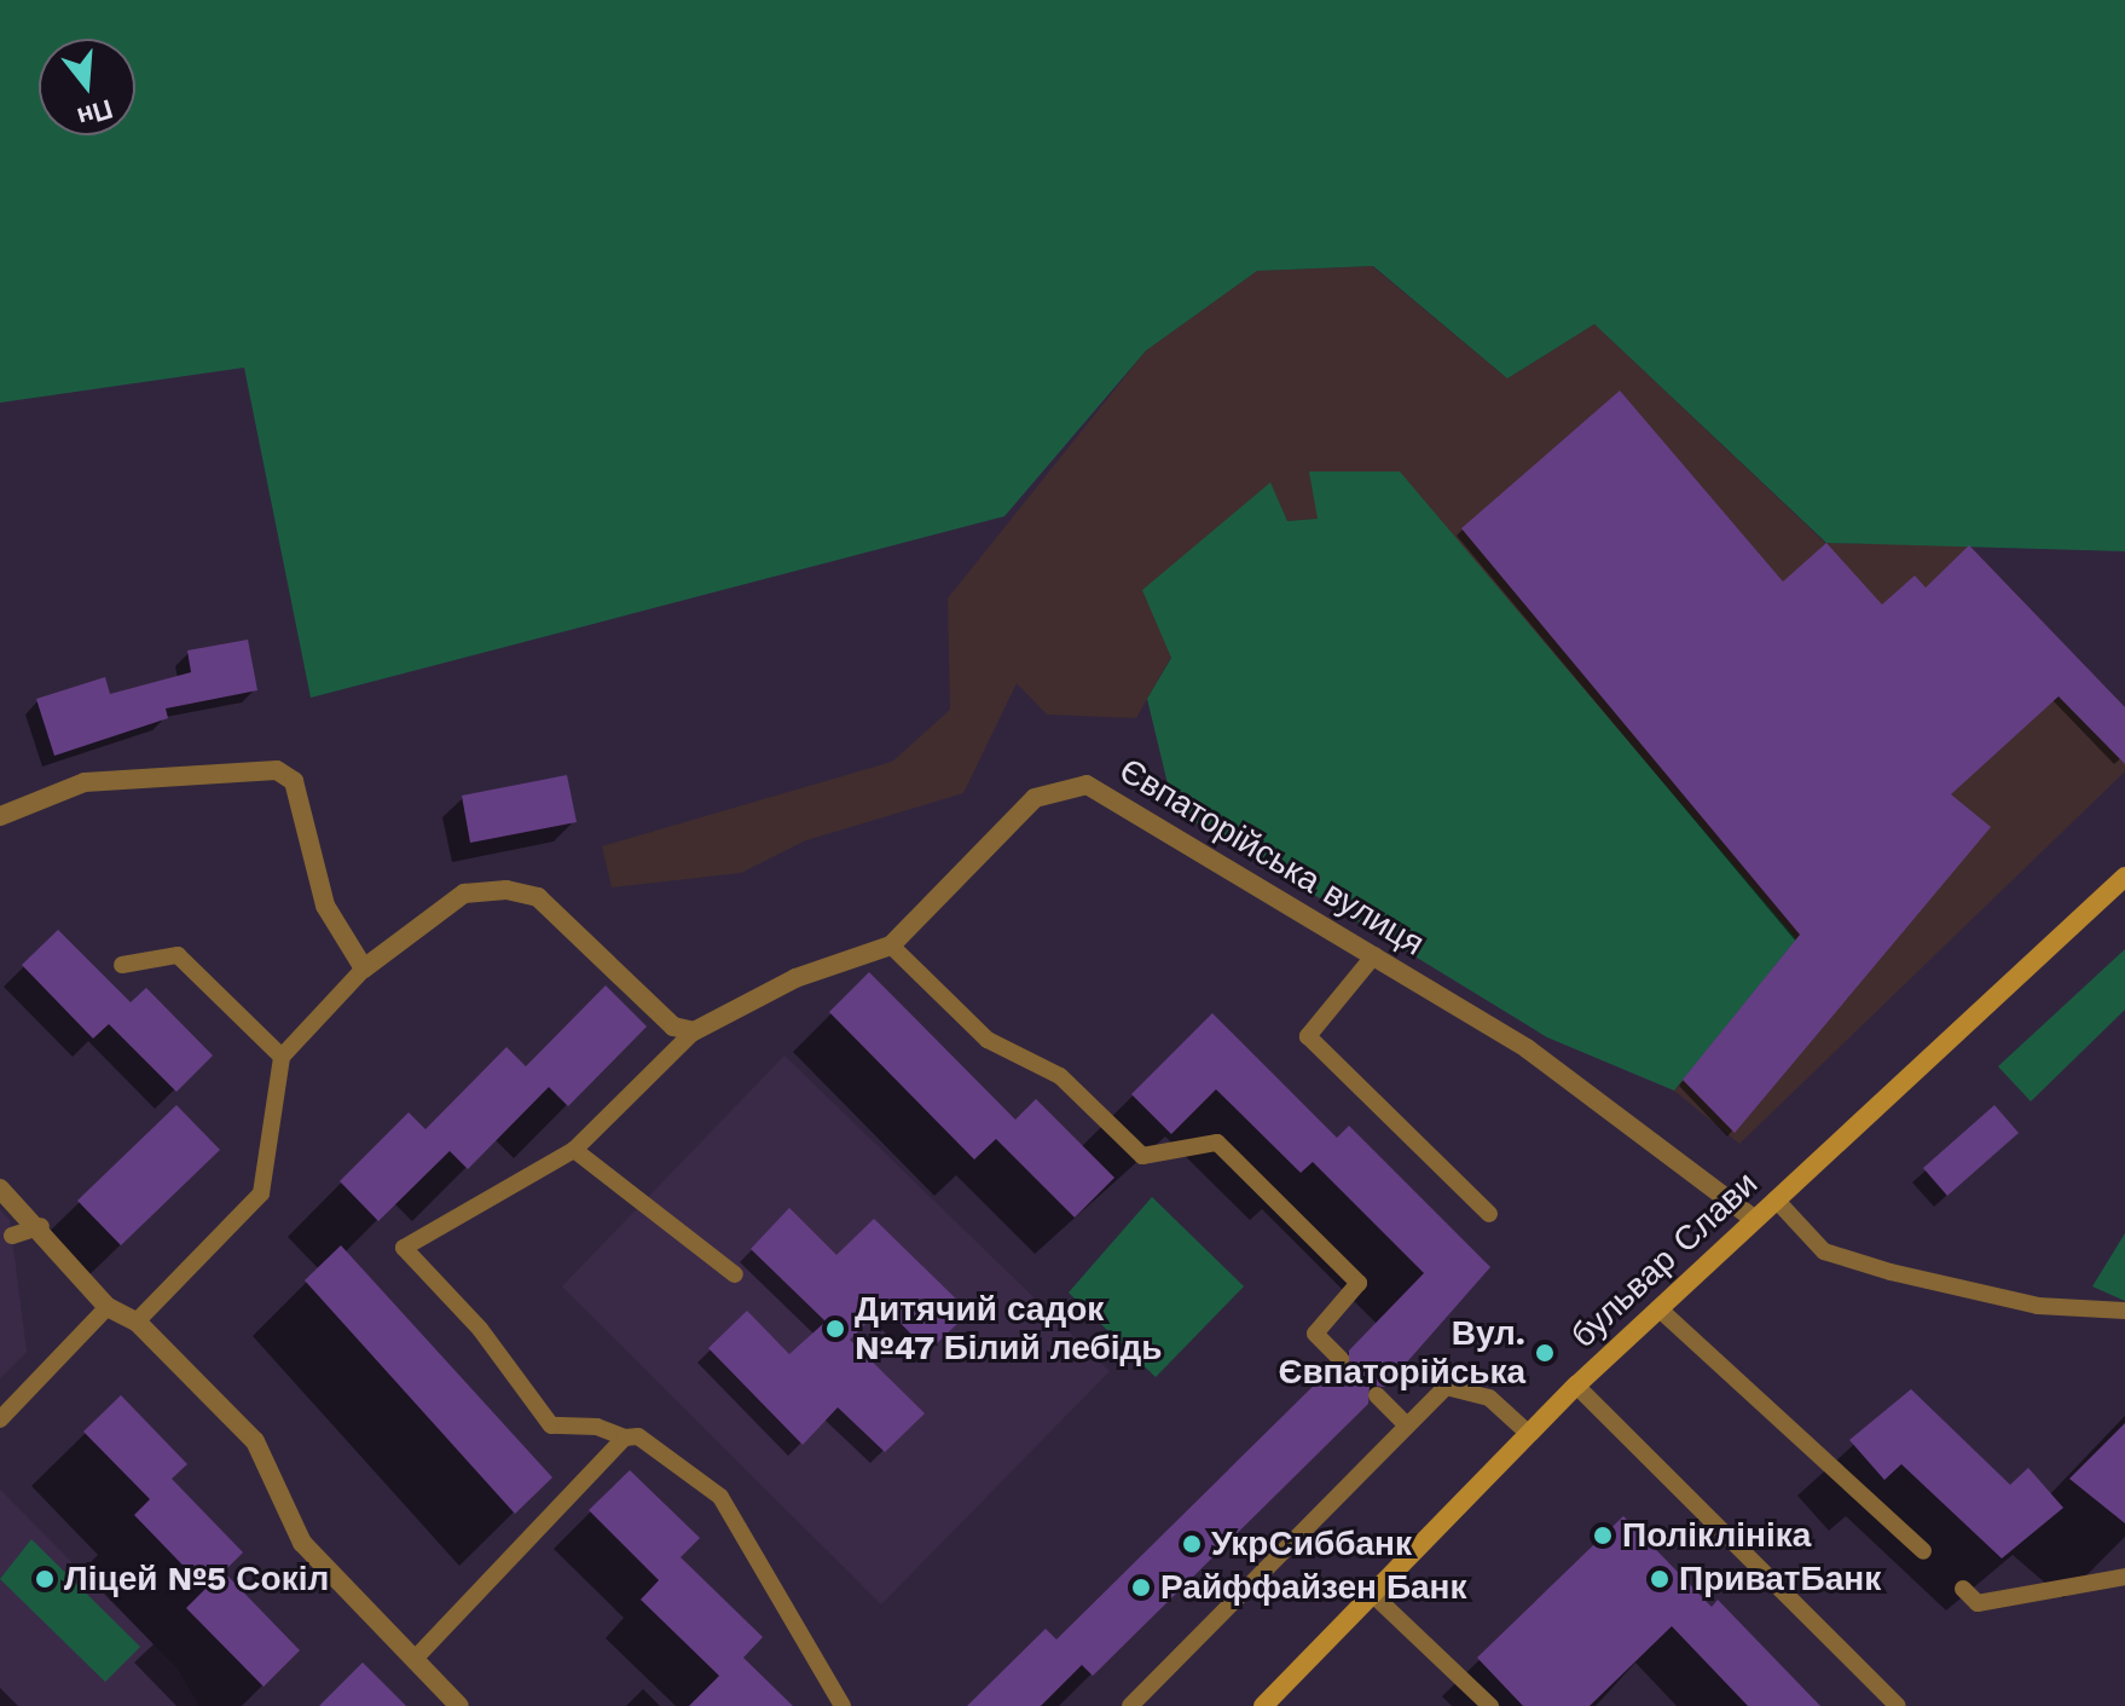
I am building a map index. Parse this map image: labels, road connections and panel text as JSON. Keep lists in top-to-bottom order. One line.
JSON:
{"streets":{"street":["Євпаторійська вулиця","бульвар Слави"]},"crossings":[["Євпаторійська вулиця","бульвар Слави"]],"places":["Дитячий садок №47 Білий лебідь","Вул. Євпаторійська","Поліклініка","УкрСиббанк","Ліцей №5 Сокіл","ПриватБанк","Райффайзен Банк"],"north":"bottom"}
